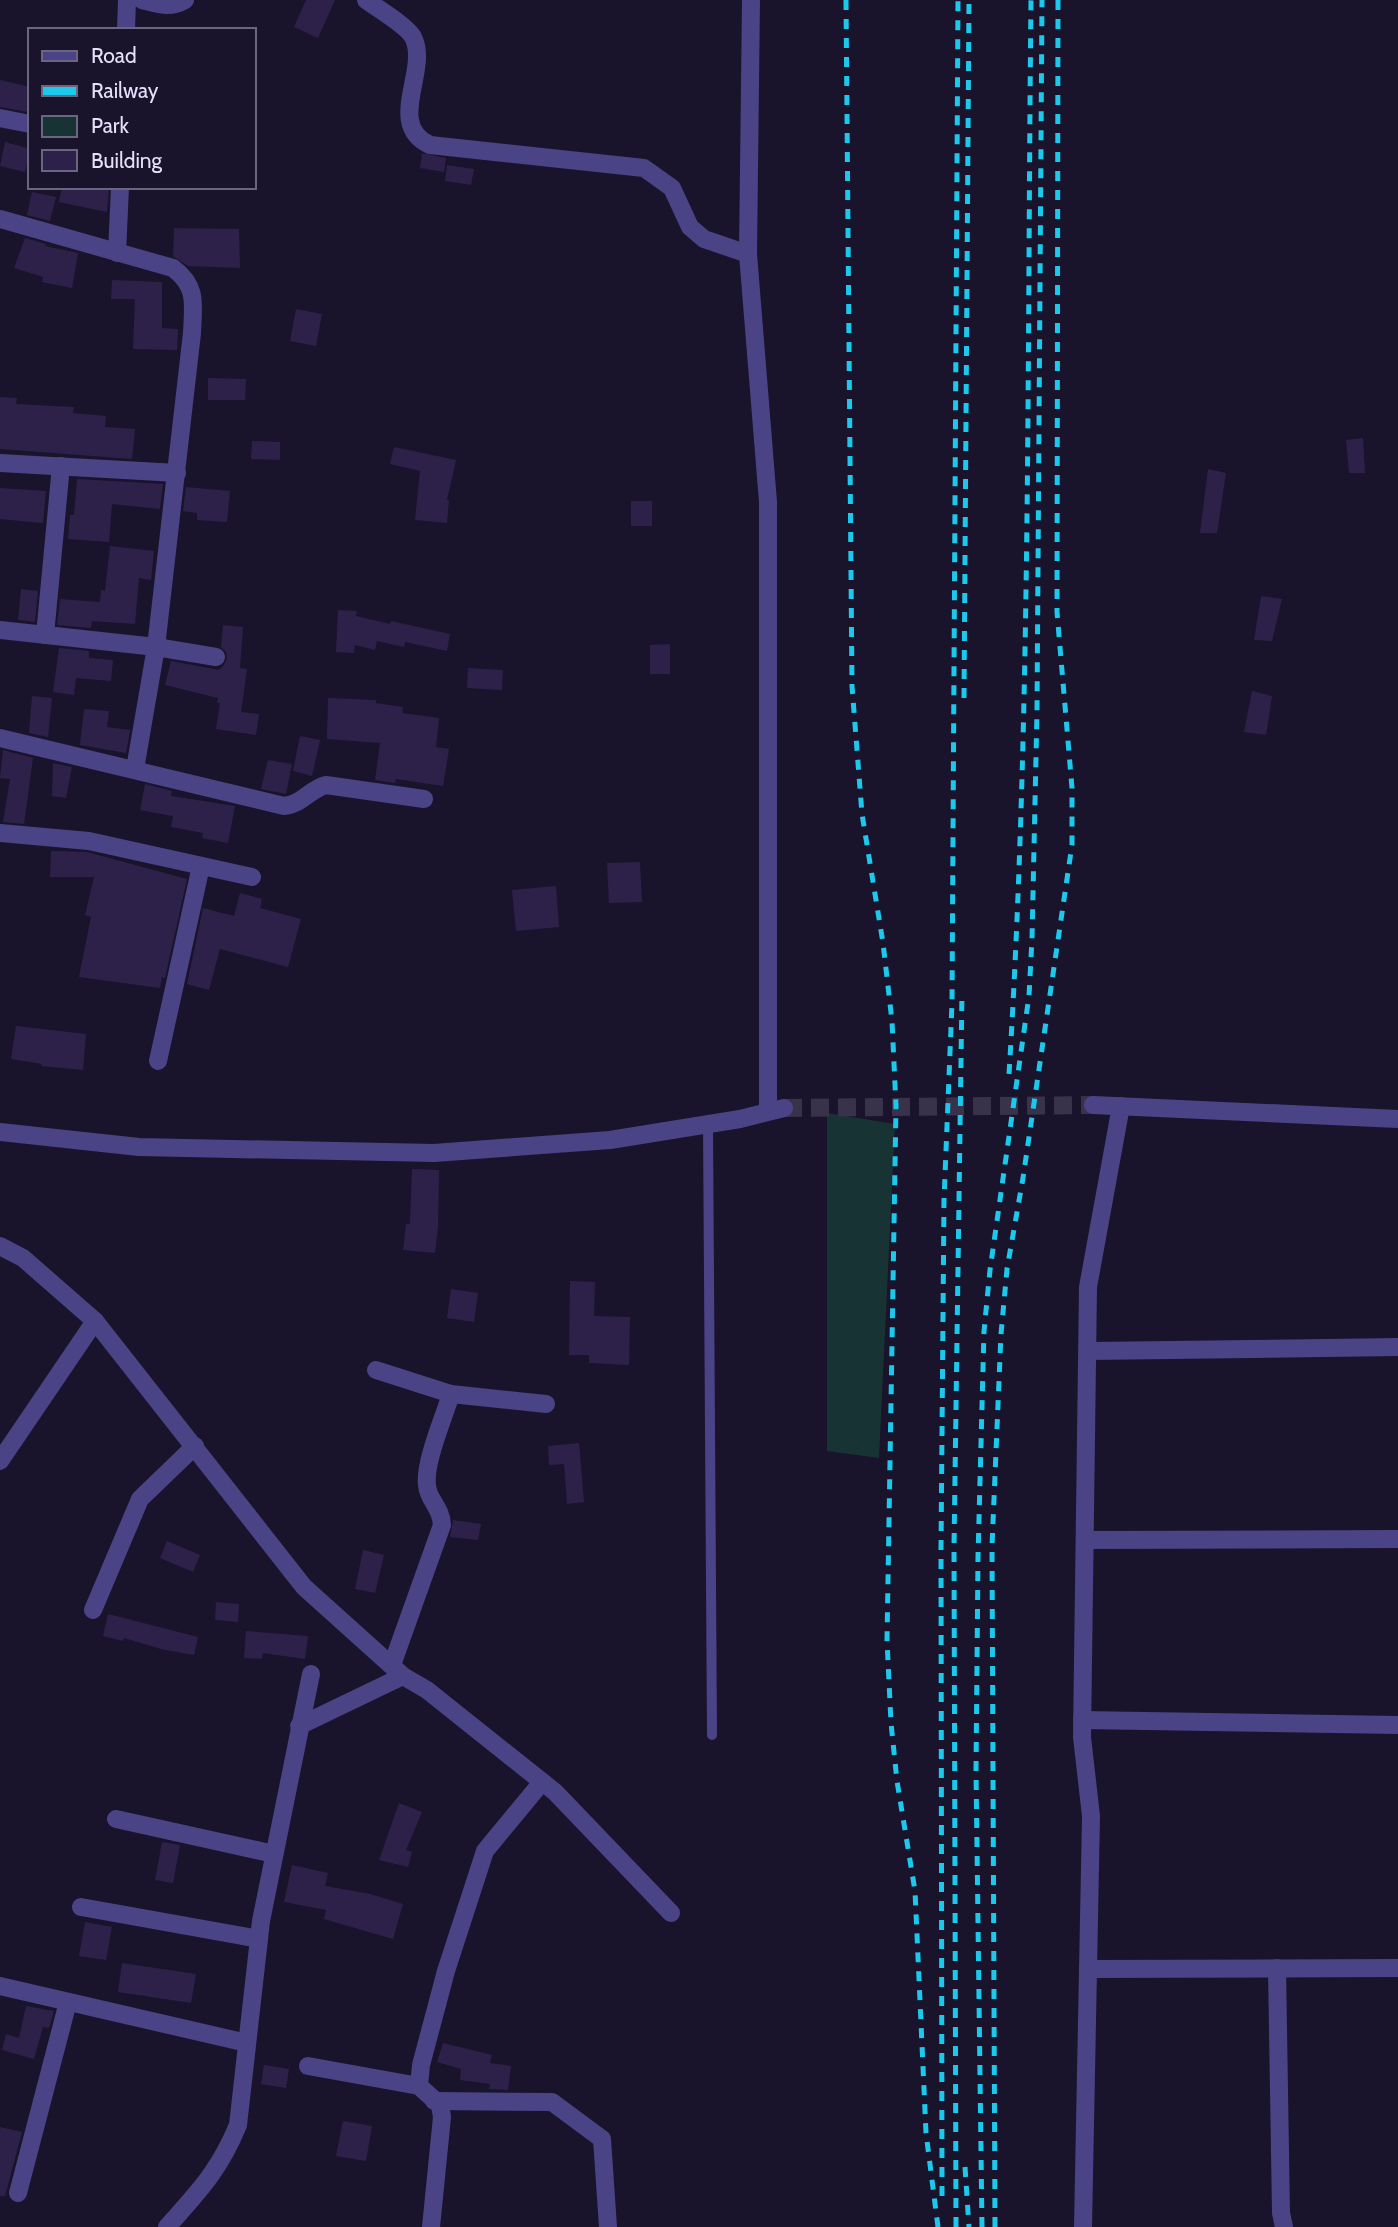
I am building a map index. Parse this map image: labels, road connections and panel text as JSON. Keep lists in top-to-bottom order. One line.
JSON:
{"legend":["Road","Railway","Park","Building"]}
